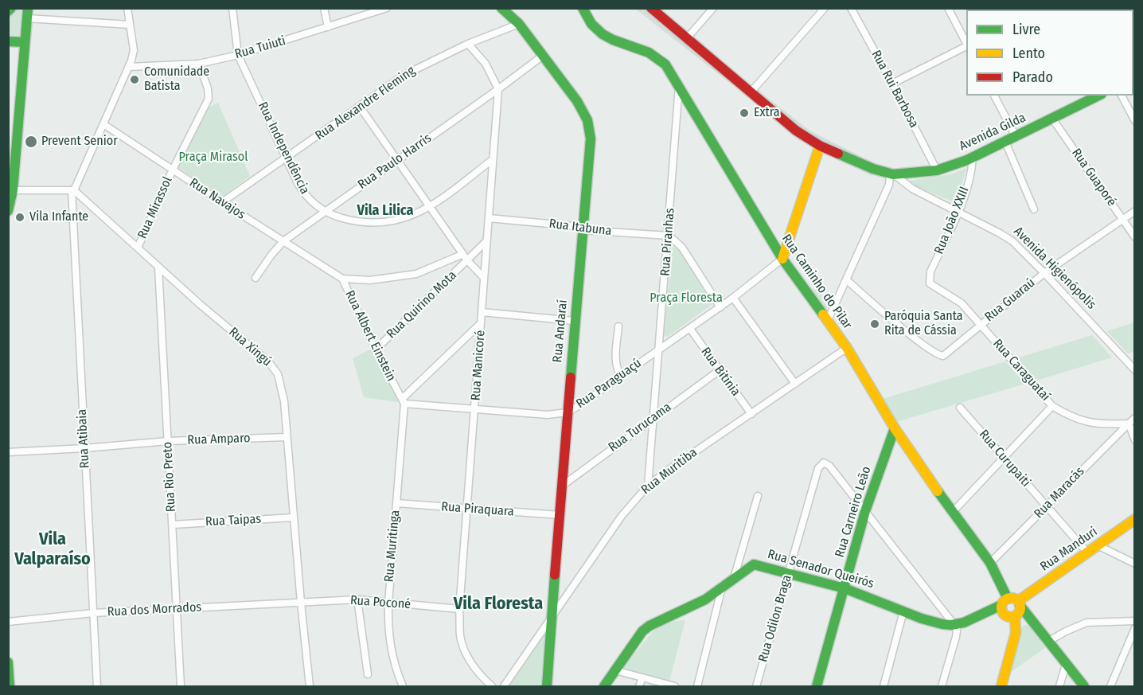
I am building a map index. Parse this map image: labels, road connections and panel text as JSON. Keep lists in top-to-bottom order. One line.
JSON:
{"streets":{"main road":["Avenida Gilda","Avenida Higienópolis","Rua Caminho do Pilar","Rua Andaraí","Rua Carneiro Leão","Rua Manduri","Rua Senador Queirós"],"street":["Rua Tuiuti","Rua Rui Barbosa","Rua Alexandre Fleming","Rua Independência","Rua Paulo Harris","Rua Guaporé","Rua Navajos","Rua Mirassol","Rua João XXIII","Rua Itabuna","Rua Piranhas","Rua Guaraú","Rua Quirino Mota","Rua Albert Einstein","Rua Xingú","Rua Manicoré","Rua Caraguataí","Rua Bitínia","Rua Paraguaçú","Rua Turucama","Rua Atibaia","Rua Amparo","Rua Curupaiti","Rua Muritiba","Rua Rio Preto","Rua Maracás","Rua Piraquara","Rua Taipas","Rua Muritinga","Rua Poconé","Rua dos Morrados","Rua Odilon Braga"]},"crossings":[["Rua Tuiuti","Rua Independência"],["Rua Tuiuti","Rua Mirassol"],["Rua Rui Barbosa","Avenida Gilda"],["Rua Alexandre Fleming","Rua Independência"],["Rua Alexandre Fleming","Rua Navajos"],["Rua Alexandre Fleming","Rua Andaraí"],["Avenida Gilda","Rua Guaporé"],["Avenida Gilda","Rua João XXIII"],["Avenida Gilda","Avenida Higienópolis"],["Rua Independência","Rua Paulo Harris"],["Rua Independência","Rua Manicoré"],["Rua Paulo Harris","Rua Navajos"],["Rua Paulo Harris","Rua Andaraí"],["Rua Paulo Harris","Rua Albert Einstein"],["Rua Paulo Harris","Rua Manicoré"],["Rua Guaporé","Rua Guaraú"],["Rua Navajos","Rua Mirassol"],["Rua Navajos","Rua Albert Einstein"],["Rua Mirassol","Rua Xingú"],["Rua João XXIII","Avenida Higienópolis"],["Rua João XXIII","Rua Caraguataí"],["Rua Itabuna","Rua Piranhas"],["Rua Itabuna","Rua Andaraí"],["Rua Itabuna","Rua Manicoré"],["Rua Piranhas","Rua Caminho do Pilar"],["Rua Piranhas","Rua Paraguaçú"],["Rua Piranhas","Rua Turucama"],["Rua Piranhas","Rua Muritiba"],["Avenida Higienópolis","Rua Guaraú"],["Rua Caminho do Pilar","Rua Paraguaçú"],["Rua Caminho do Pilar","Rua Muritiba"],["Rua Caminho do Pilar","Rua Maracás"],["Rua Caminho do Pilar","Rua Carneiro Leão"],["Rua Caminho do Pilar","Rua Manduri"],["Rua Guaraú","Rua Caraguataí"],["Rua Quirino Mota","Rua Albert Einstein"],["Rua Quirino Mota","Rua Manicoré"],["Rua Andaraí","Rua Paraguaçú"],["Rua Andaraí","Rua Turucama"],["Rua Andaraí","Rua Muritiba"],["Rua Andaraí","Rua Piraquara"],["Rua Albert Einstein","Rua Paraguaçú"],["Rua Albert Einstein","Rua Muritinga"],["Rua Xingú","Rua Atibaia"],["Rua Xingú","Rua Amparo"],["Rua Xingú","Rua Rio Preto"],["Rua Xingú","Rua Taipas"],["Rua Xingú","Rua Poconé"],["Rua Xingú","Rua dos Morrados"],["Rua Manicoré","Rua Paraguaçú"],["Rua Manicoré","Rua Piraquara"],["Rua Manicoré","Rua Poconé"],["Rua Caraguataí","Rua Maracás"],["Rua Bitínia","Rua Paraguaçú"],["Rua Bitínia","Rua Turucama"],["Rua Bitínia","Rua Muritiba"],["Rua Paraguaçú","Rua Muritinga"],["Rua Atibaia","Rua Amparo"],["Rua Atibaia","Rua dos Morrados"],["Rua Amparo","Rua Rio Preto"],["Rua Curupaiti","Rua Maracás"],["Rua Curupaiti","Rua Manduri"],["Rua Rio Preto","Rua Taipas"],["Rua Rio Preto","Rua dos Morrados"],["Rua Piraquara","Rua Muritinga"],["Rua Carneiro Leão","Rua Senador Queirós"],["Rua Carneiro Leão","Rua Odilon Braga"],["Rua Muritinga","Rua Poconé"],["Rua Senador Queirós","Rua Odilon Braga"],["Rua Poconé","Rua dos Morrados"]],"districts":["Vila Lilica","Vila Valparaíso","Vila Floresta"],"parks":["Praça Mirasol","Praça Floresta"],"places":["Comunidade Batista","Extra","Prevent Senior","Vila Infante","Paróquia Santa Rita de Cássia"],"legend":["Livre","Lento","Parado"]}
